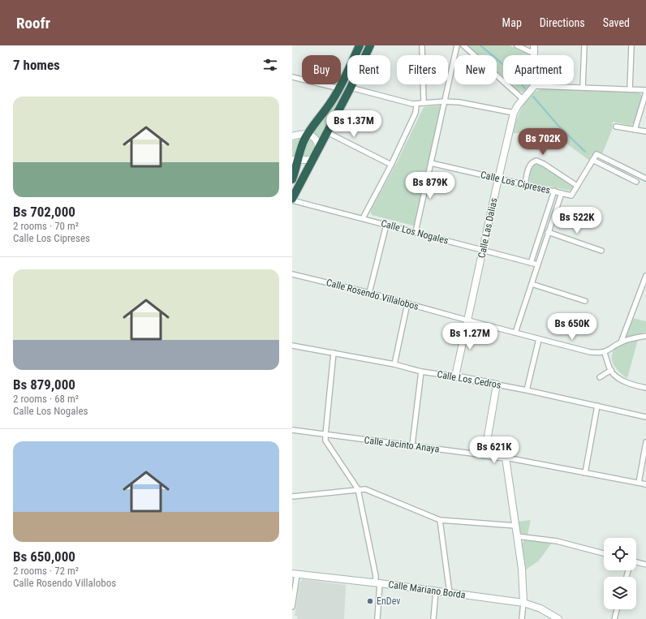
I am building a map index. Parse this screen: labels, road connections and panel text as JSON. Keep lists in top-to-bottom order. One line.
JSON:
{"streets":{"street":["Calle Los Cipreses","Calle Las Dalias","Calle Los Nogales","Calle Rosendo Villalobos","Calle Los Cedros","Calle Jacinto Anaya","Calle Mariano Borda"]},"crossings":[["Calle Los Cipreses","Calle Las Dalias"],["Calle Las Dalias","Calle Los Nogales"],["Calle Las Dalias","Calle Rosendo Villalobos"],["Calle Las Dalias","Calle Los Cedros"]],"places":["EnDev"],"page":{"header":"Roofr","nav":["Map","Directions","Saved"],"heading":"7 homes","chip":["Buy","Rent","Filters","New","Apartment"],"list":[{"name":"Bs 702,000","note":"2 rooms · 70 m² · Calle Los Cipreses"},{"name":"Bs 879,000","note":"2 rooms · 68 m² · Calle Los Nogales"},{"name":"Bs 650,000","note":"2 rooms · 72 m² · Calle Rosendo Villalobos"}],"price":["Bs 1.37M","Bs 702K","Bs 879K","Bs 522K","Bs 650K","Bs 1.27M","Bs 621K"]}}
